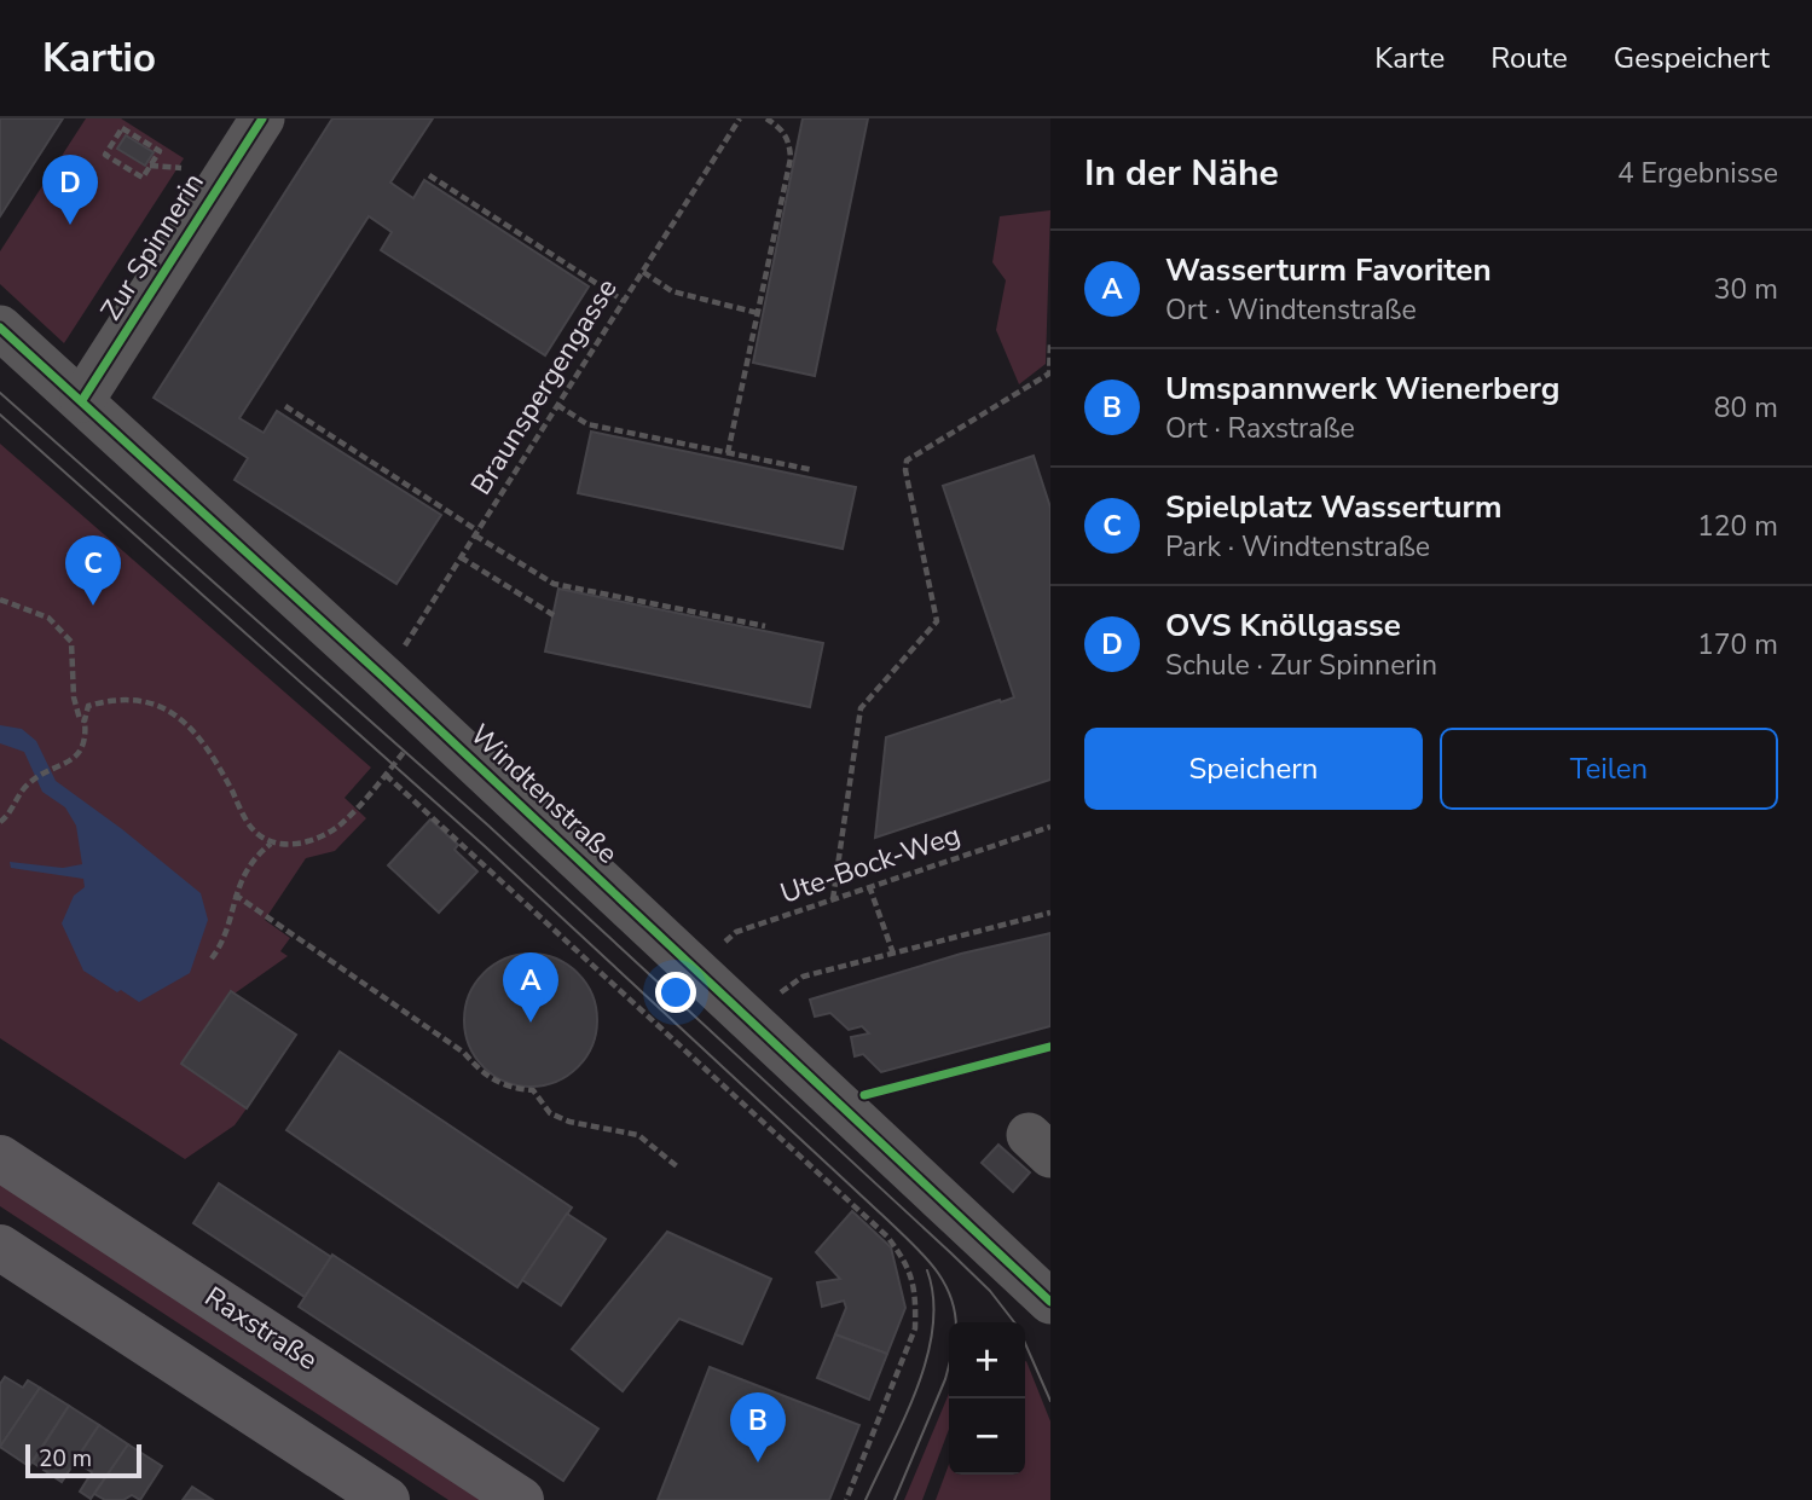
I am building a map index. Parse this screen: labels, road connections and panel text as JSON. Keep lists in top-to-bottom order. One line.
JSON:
{"streets":{"main road":["Raxstraße"],"street":["Zur Spinnerin","Windtenstraße"],"path":["Braunspergengasse","Ute-Bock-Weg"]},"crossings":[["Zur Spinnerin","Windtenstraße"],["Braunspergengasse","Windtenstraße"]],"scale_bar":"20 m","page":{"header":"Kartio","nav":["Karte","Route","Gespeichert"],"heading":["In der Nähe","4 Ergebnisse"],"pins":["D","C","A","B"],"list":[{"mark":"A","name":"Wasserturm Favoriten","note":"Ort · Windtenstraße","value":"30 m"},{"mark":"B","name":"Umspannwerk Wienerberg","note":"Ort · Raxstraße","value":"80 m"},{"mark":"C","name":"Spielplatz Wasserturm","note":"Park · Windtenstraße","value":"120 m"},{"mark":"D","name":"OVS Knöllgasse","note":"Schule · Zur Spinnerin","value":"170 m"}],"buttons":["Speichern","Teilen"],"map_buttons":["+","−"],"scale":"20 m"}}
